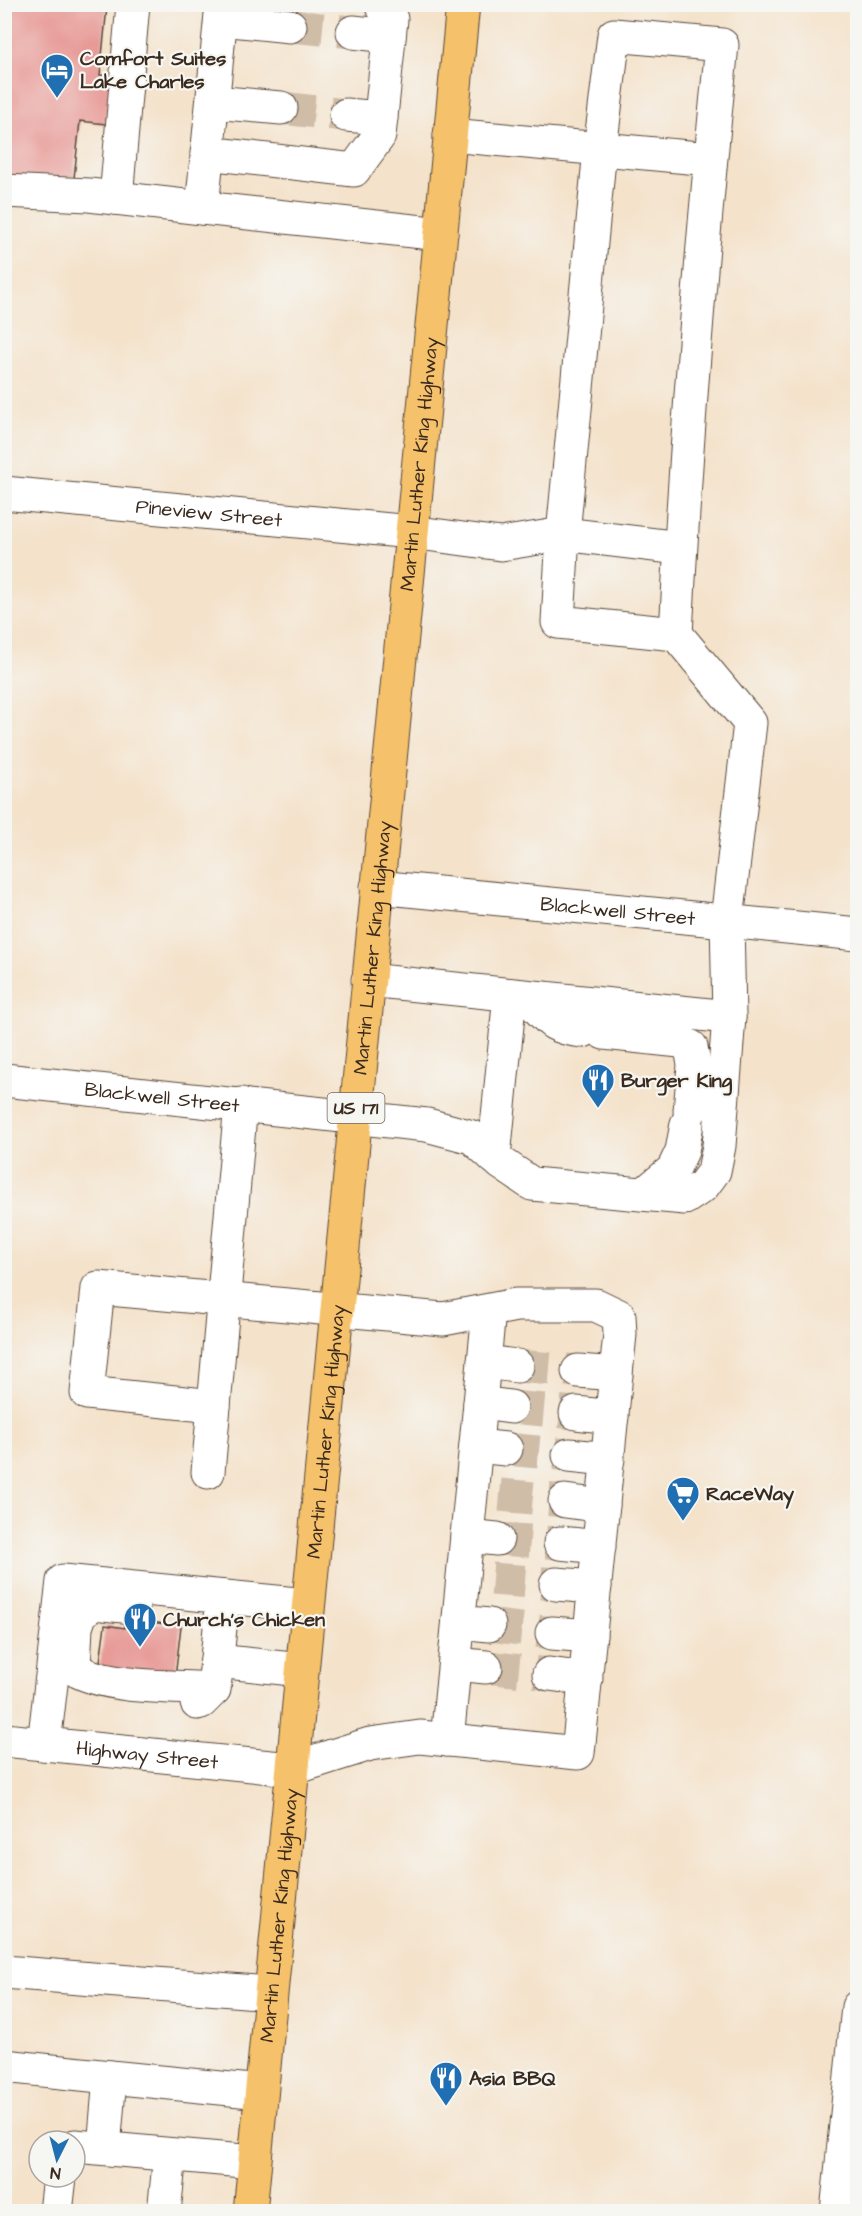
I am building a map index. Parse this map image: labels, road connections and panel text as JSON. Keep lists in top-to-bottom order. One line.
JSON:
{"streets":{"highway":["Martin Luther King Highway","US 171"],"street":["Pineview Street","Blackwell Street","Highway Street"]},"crossings":[["Martin Luther King Highway","Pineview Street"],["Martin Luther King Highway","Blackwell Street"],["Martin Luther King Highway","Highway Street"]],"places":{"hotel":["Comfort Suites Lake Charles"],"restaurant":["Burger King","Church's Chicken","Asia BBQ"],"supermarket":["RaceWay"]},"north":"bottom"}
